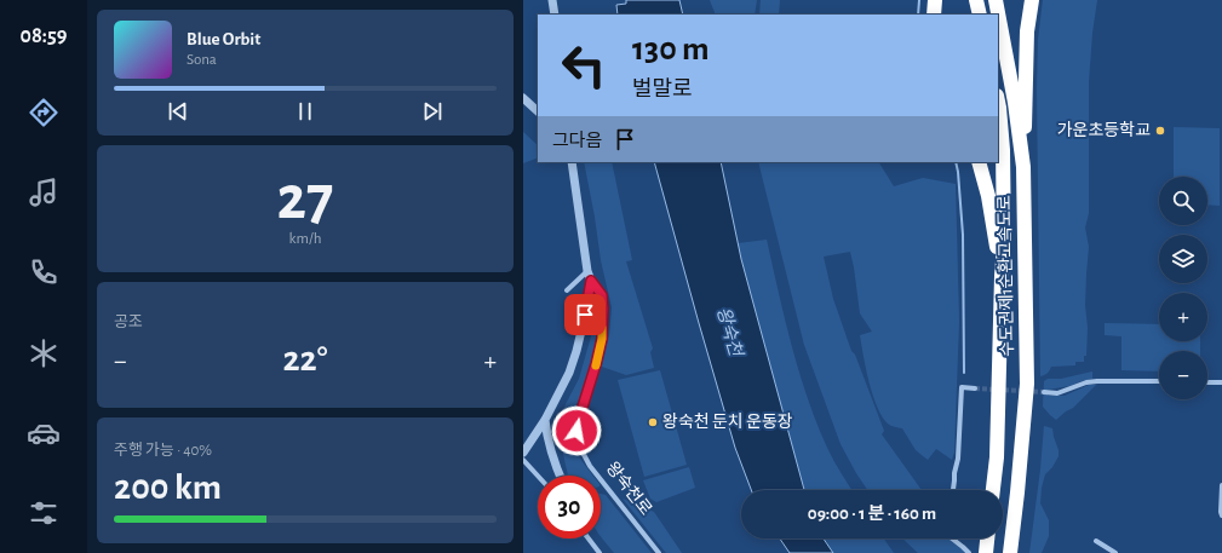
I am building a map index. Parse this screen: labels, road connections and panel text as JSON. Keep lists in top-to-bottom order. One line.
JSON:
{"streets":{"highway":["수도권제1순환고속도로"],"street":["왕숙천로"]},"water":["왕숙천"],"places":["가운초등학교","왕숙천 둔치 운동장"],"page":{"tabs":"08:59","turn":["130 m","벌말로"],"song":["Blue Orbit","Sona"],"then":"그다음","tile":[["27","km/h"],"공조",["주행 가능 · 40%","200 km"]],"map_buttons":["+","−"],"heat":["−","22°","+"],"limit":"30","trip":"09:00 · 1 분 · 160 m"}}
